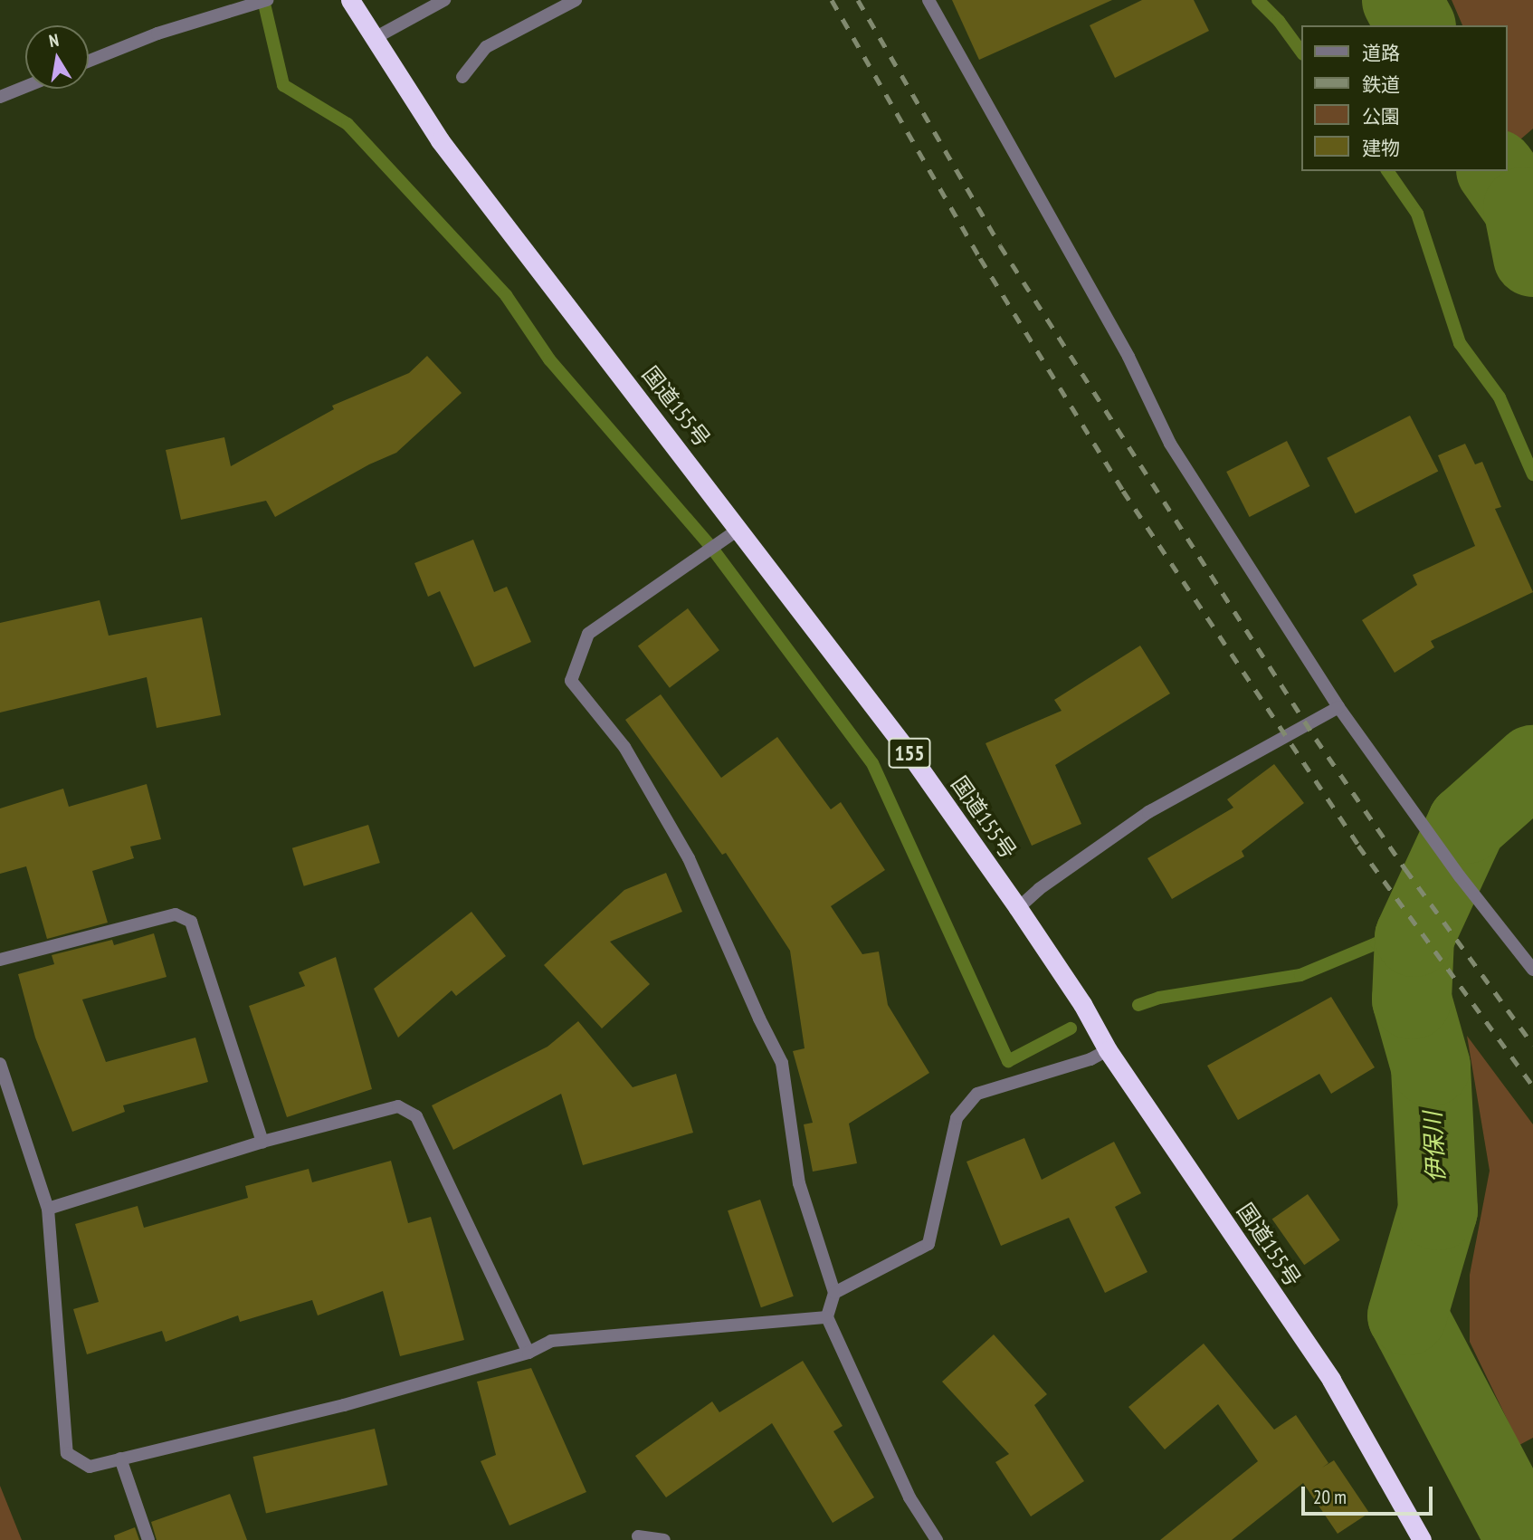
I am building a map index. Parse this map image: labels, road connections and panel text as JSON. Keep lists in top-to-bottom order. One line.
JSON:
{"streets":{"highway":["国道155号","155"]},"water":["伊保川"],"legend":["道路","鉄道","公園","建物"],"scale_bar":"20 m","north":"top"}
